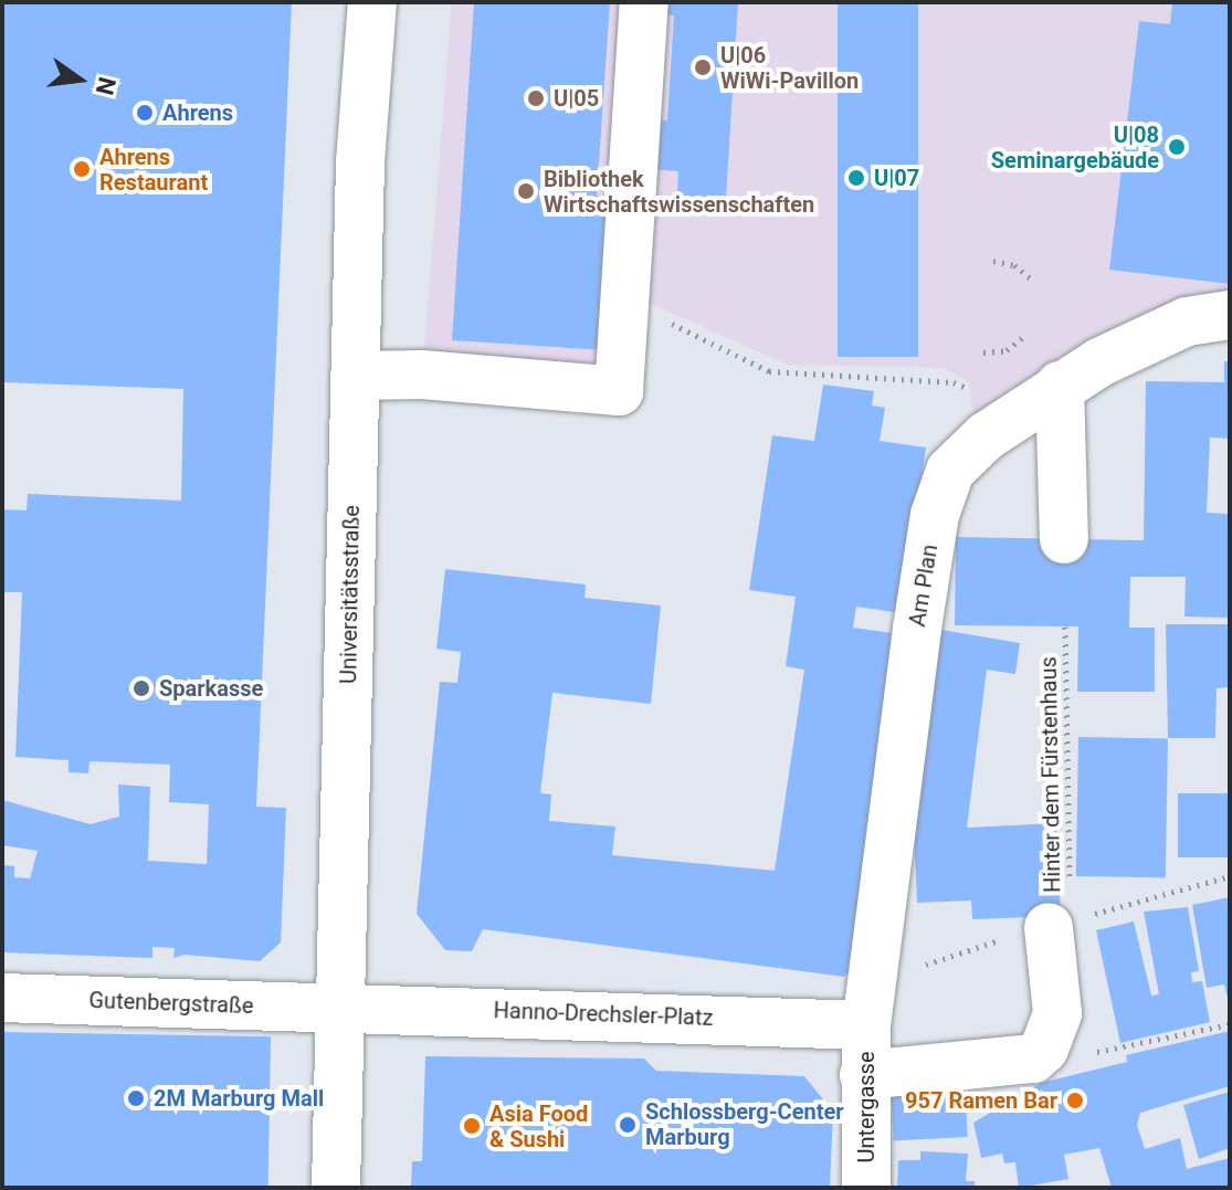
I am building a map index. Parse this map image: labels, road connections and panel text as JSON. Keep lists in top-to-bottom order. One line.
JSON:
{"streets":{"street":["Am Plan","Universitätsstraße","Gutenbergstraße","Hanno-Drechsler-Platz","Untergasse"],"path":["Hinter dem Fürstenhaus"]},"crossings":[["Am Plan","Hanno-Drechsler-Platz"],["Am Plan","Untergasse"],["Universitätsstraße","Gutenbergstraße"],["Universitätsstraße","Hanno-Drechsler-Platz"],["Gutenbergstraße","Hanno-Drechsler-Platz"],["Hanno-Drechsler-Platz","Untergasse"]],"places":["U|06 WiWi-Pavillon","U|05","Ahrens","U|08 Seminargebäude","Ahrens Restaurant","U|07","Bibliothek Wirtschaftswissenschaften","Sparkasse","2M Marburg Mall","957 Ramen Bar","Schlossberg-Center Marburg","Asia Food & Sushi"],"north":"right"}
